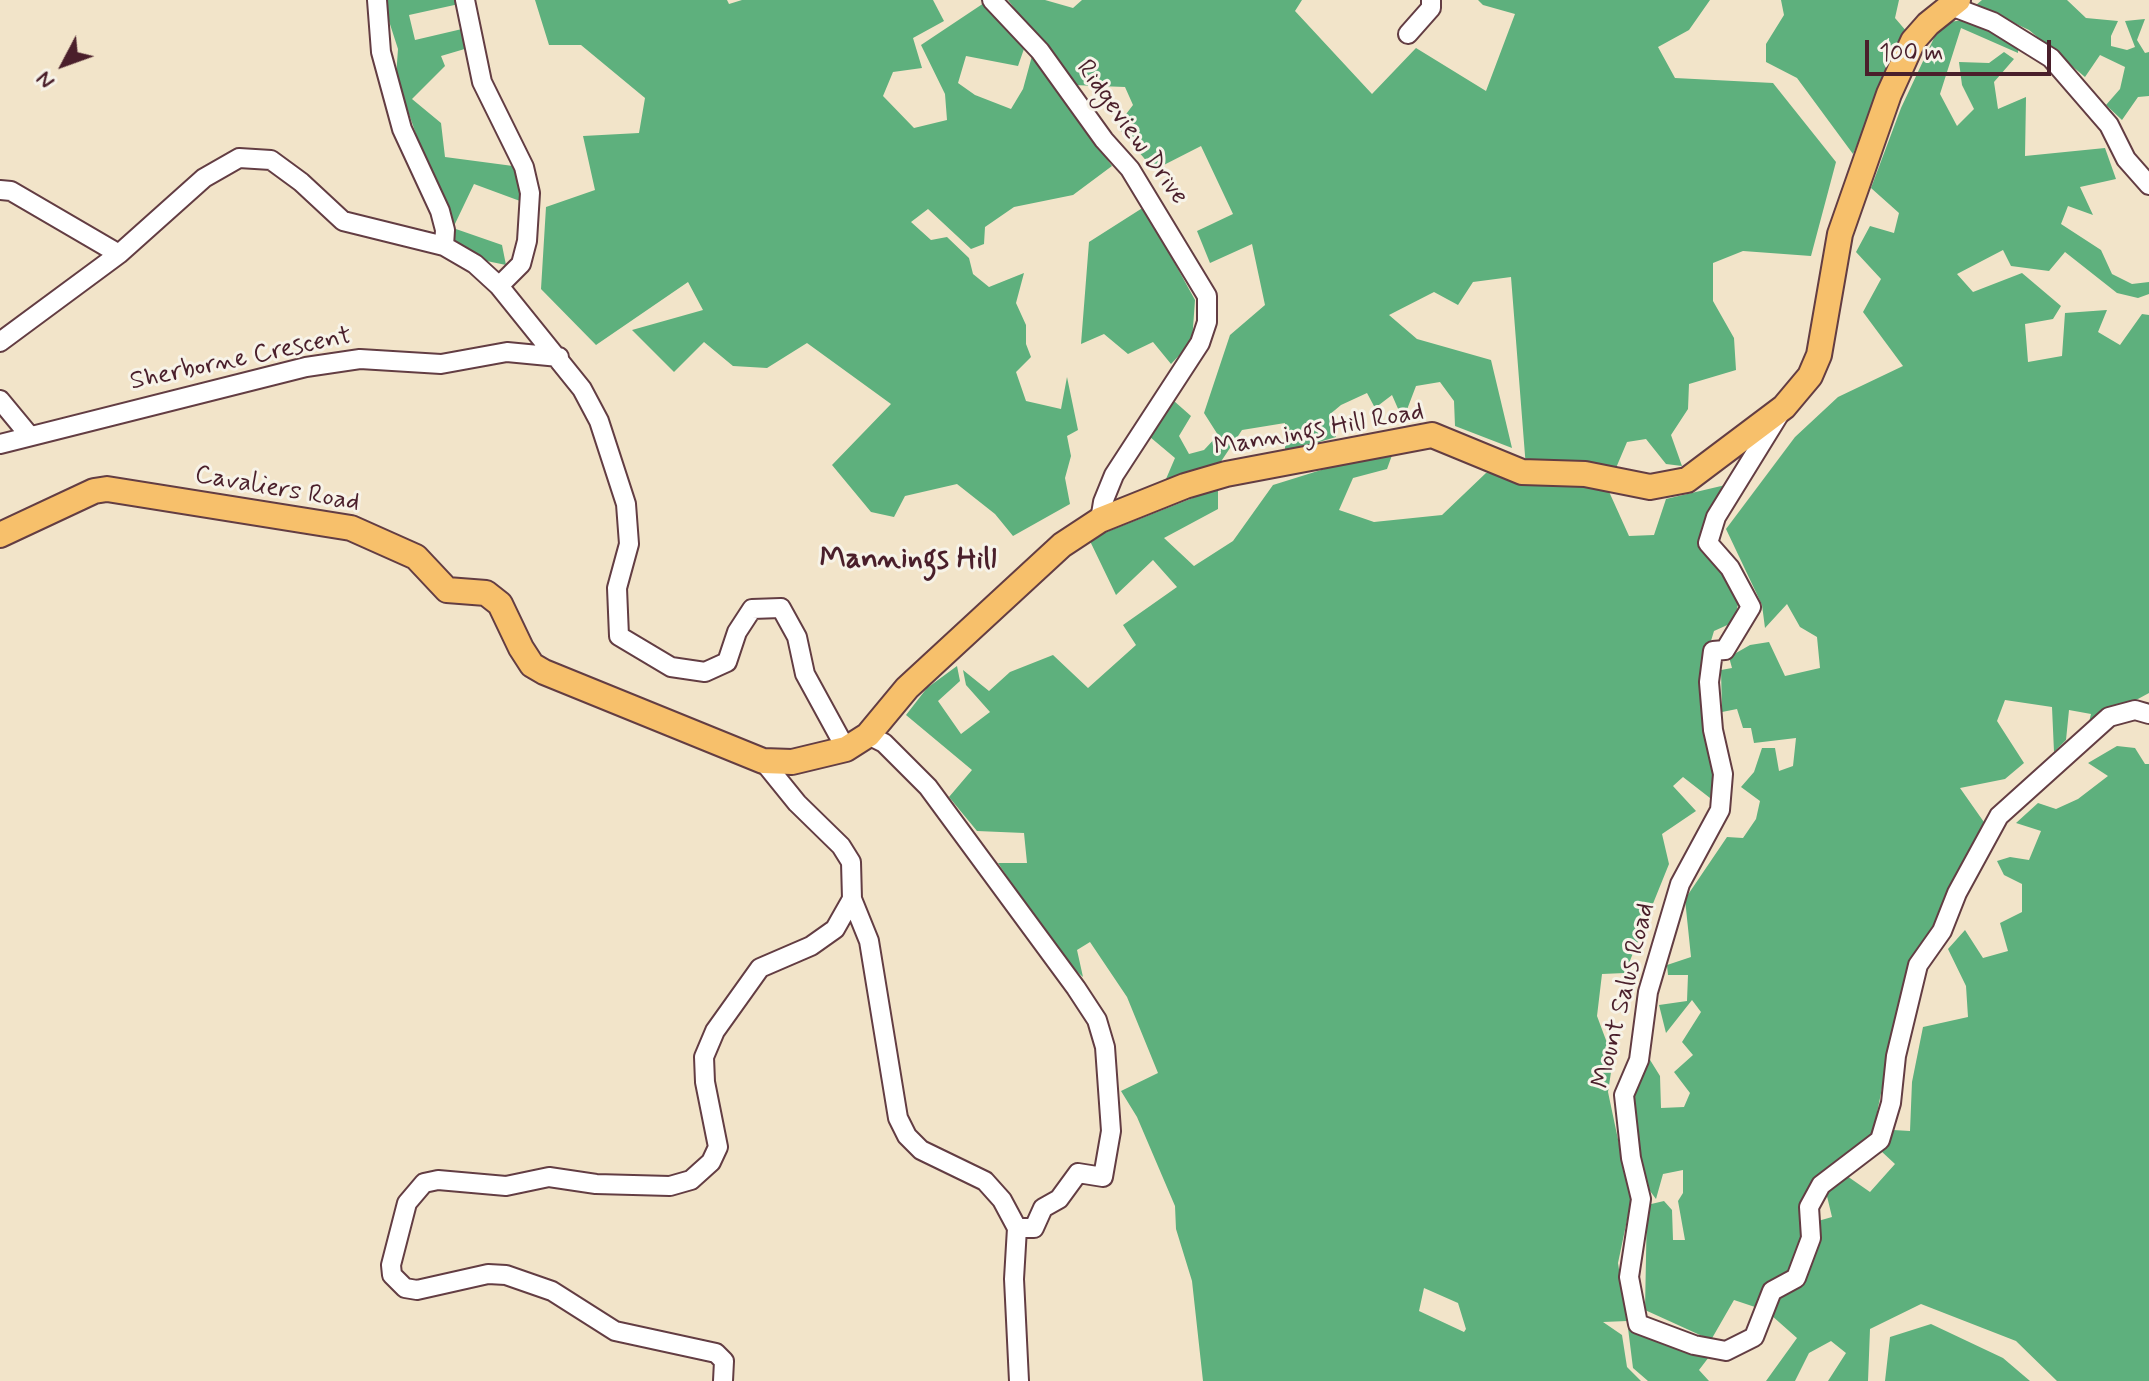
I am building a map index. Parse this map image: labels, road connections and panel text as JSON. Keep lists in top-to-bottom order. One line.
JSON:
{"streets":{"main road":["Mannings Hill Road","Cavaliers Road"],"street":["Ridgeview Drive","Sherborne Crescent","Mount Salus Road"]},"crossings":[["Ridgeview Drive","Mannings Hill Road"],["Mannings Hill Road","Cavaliers Road"],["Mannings Hill Road","Mount Salus Road"]],"districts":["Mannings Hill"],"scale_bar":"100 m","north":"bottom left"}
